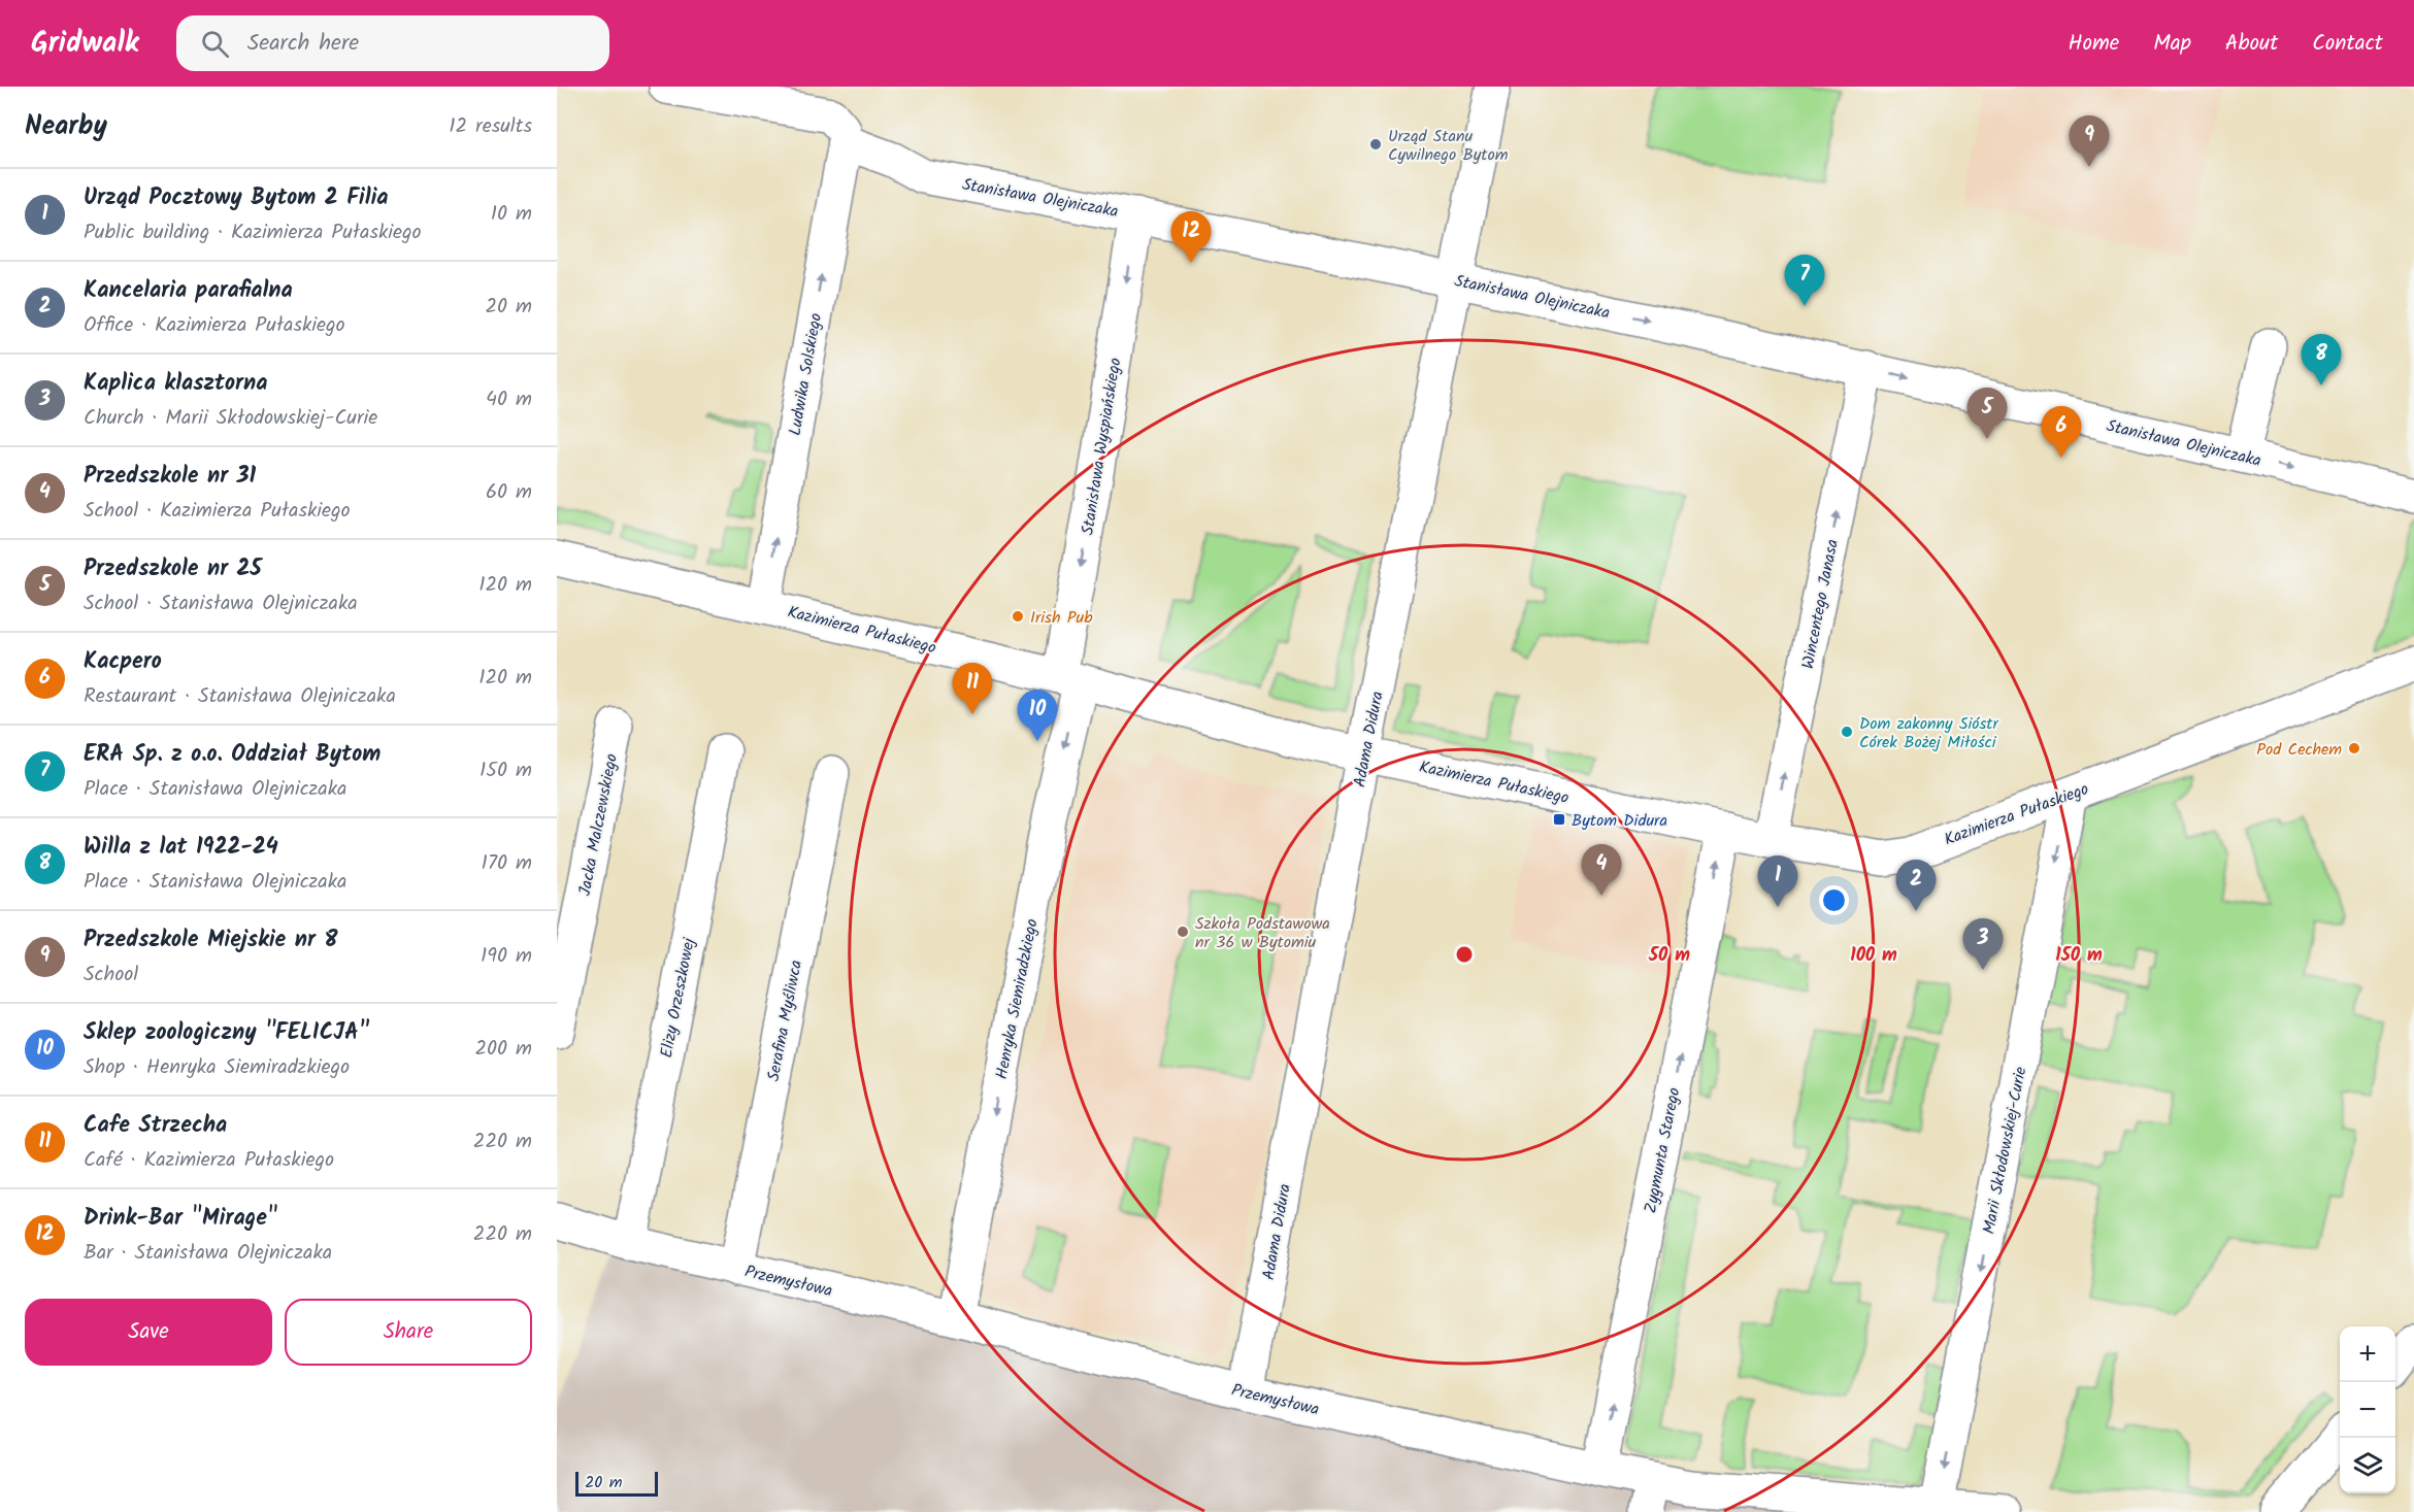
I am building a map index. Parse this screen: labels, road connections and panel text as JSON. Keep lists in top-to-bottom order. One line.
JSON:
{"streets":{"street":["Stanisława Olejniczaka","Ludwika Solskiego","Stanisława Wyspiańskiego","Wincentego Janasa","Kazimierza Pułaskiego","Adama Didura","Jacka Malczewskiego","Elizy Orzeszkowej","Henryka Siemiradzkiego","Serafina Myśliwca","Zygmunta Starego","Marii Skłodowskiej-Curie","Przemysłowa"]},"crossings":[["Stanisława Olejniczaka","Ludwika Solskiego"],["Stanisława Olejniczaka","Stanisława Wyspiańskiego"],["Stanisława Olejniczaka","Wincentego Janasa"],["Stanisława Olejniczaka","Adama Didura"],["Ludwika Solskiego","Kazimierza Pułaskiego"],["Stanisława Wyspiańskiego","Kazimierza Pułaskiego"],["Stanisława Wyspiańskiego","Henryka Siemiradzkiego"],["Wincentego Janasa","Kazimierza Pułaskiego"],["Kazimierza Pułaskiego","Adama Didura"],["Kazimierza Pułaskiego","Henryka Siemiradzkiego"],["Kazimierza Pułaskiego","Zygmunta Starego"],["Kazimierza Pułaskiego","Marii Skłodowskiej-Curie"],["Adama Didura","Przemysłowa"],["Elizy Orzeszkowej","Przemysłowa"],["Henryka Siemiradzkiego","Przemysłowa"],["Serafina Myśliwca","Przemysłowa"],["Zygmunta Starego","Przemysłowa"],["Marii Skłodowskiej-Curie","Przemysłowa"]],"one_way":["Stanisława Olejniczaka","Ludwika Solskiego","Stanisława Wyspiańskiego","Wincentego Janasa","Henryka Siemiradzkiego","Zygmunta Starego","Marii Skłodowskiej-Curie"],"places":{"other":["Urząd Stanu Cywilnego Bytom","Irish Pub","Dom zakonny Sióstr Córek Bożej Miłości","Pod Cechem","Szkoła Podstawowa nr 36 w Bytomiu"],"transit":["Bytom Didura"]},"scale_bar":"20 m","page":{"header":"Gridwalk","search":"Search here","nav":["Home","Map","About","Contact"],"heading":["Nearby","12 results"],"pins":["9","12","7","8","5","6","11","10","4","1","2","3"],"list":[{"mark":"1","name":"Urząd Pocztowy Bytom 2 Filia","note":"Public building · Kazimierza Pułaskiego","value":"10 m"},{"mark":"2","name":"Kancelaria parafialna","note":"Office · Kazimierza Pułaskiego","value":"20 m"},{"mark":"3","name":"Kaplica klasztorna","note":"Church · Marii Skłodowskiej-Curie","value":"40 m"},{"mark":"4","name":"Przedszkole nr 31","note":"School · Kazimierza Pułaskiego","value":"60 m"},{"mark":"5","name":"Przedszkole nr 25","note":"School · Stanisława Olejniczaka","value":"120 m"},{"mark":"6","name":"Kacpero","note":"Restaurant · Stanisława Olejniczaka","value":"120 m"},{"mark":"7","name":"ERA Sp. z o.o. Oddział Bytom","note":"Place · Stanisława Olejniczaka","value":"150 m"},{"mark":"8","name":"Willa z lat 1922-24","note":"Place · Stanisława Olejniczaka","value":"170 m"},{"mark":"9","name":"Przedszkole Miejskie nr 8","note":"School","value":"190 m"},{"mark":"10","name":"Sklep zoologiczny ''FELICJA''","note":"Shop · Henryka Siemiradzkiego","value":"200 m"},{"mark":"11","name":"Cafe Strzecha","note":"Café · Kazimierza Pułaskiego","value":"220 m"},{"mark":"12","name":"Drink-Bar \"Mirage\"","note":"Bar · Stanisława Olejniczaka","value":"220 m"}],"buttons":["Save","Share"],"map_buttons":["+","−"],"scale":"20 m"},"rings":["50 m","100 m","150 m"]}
